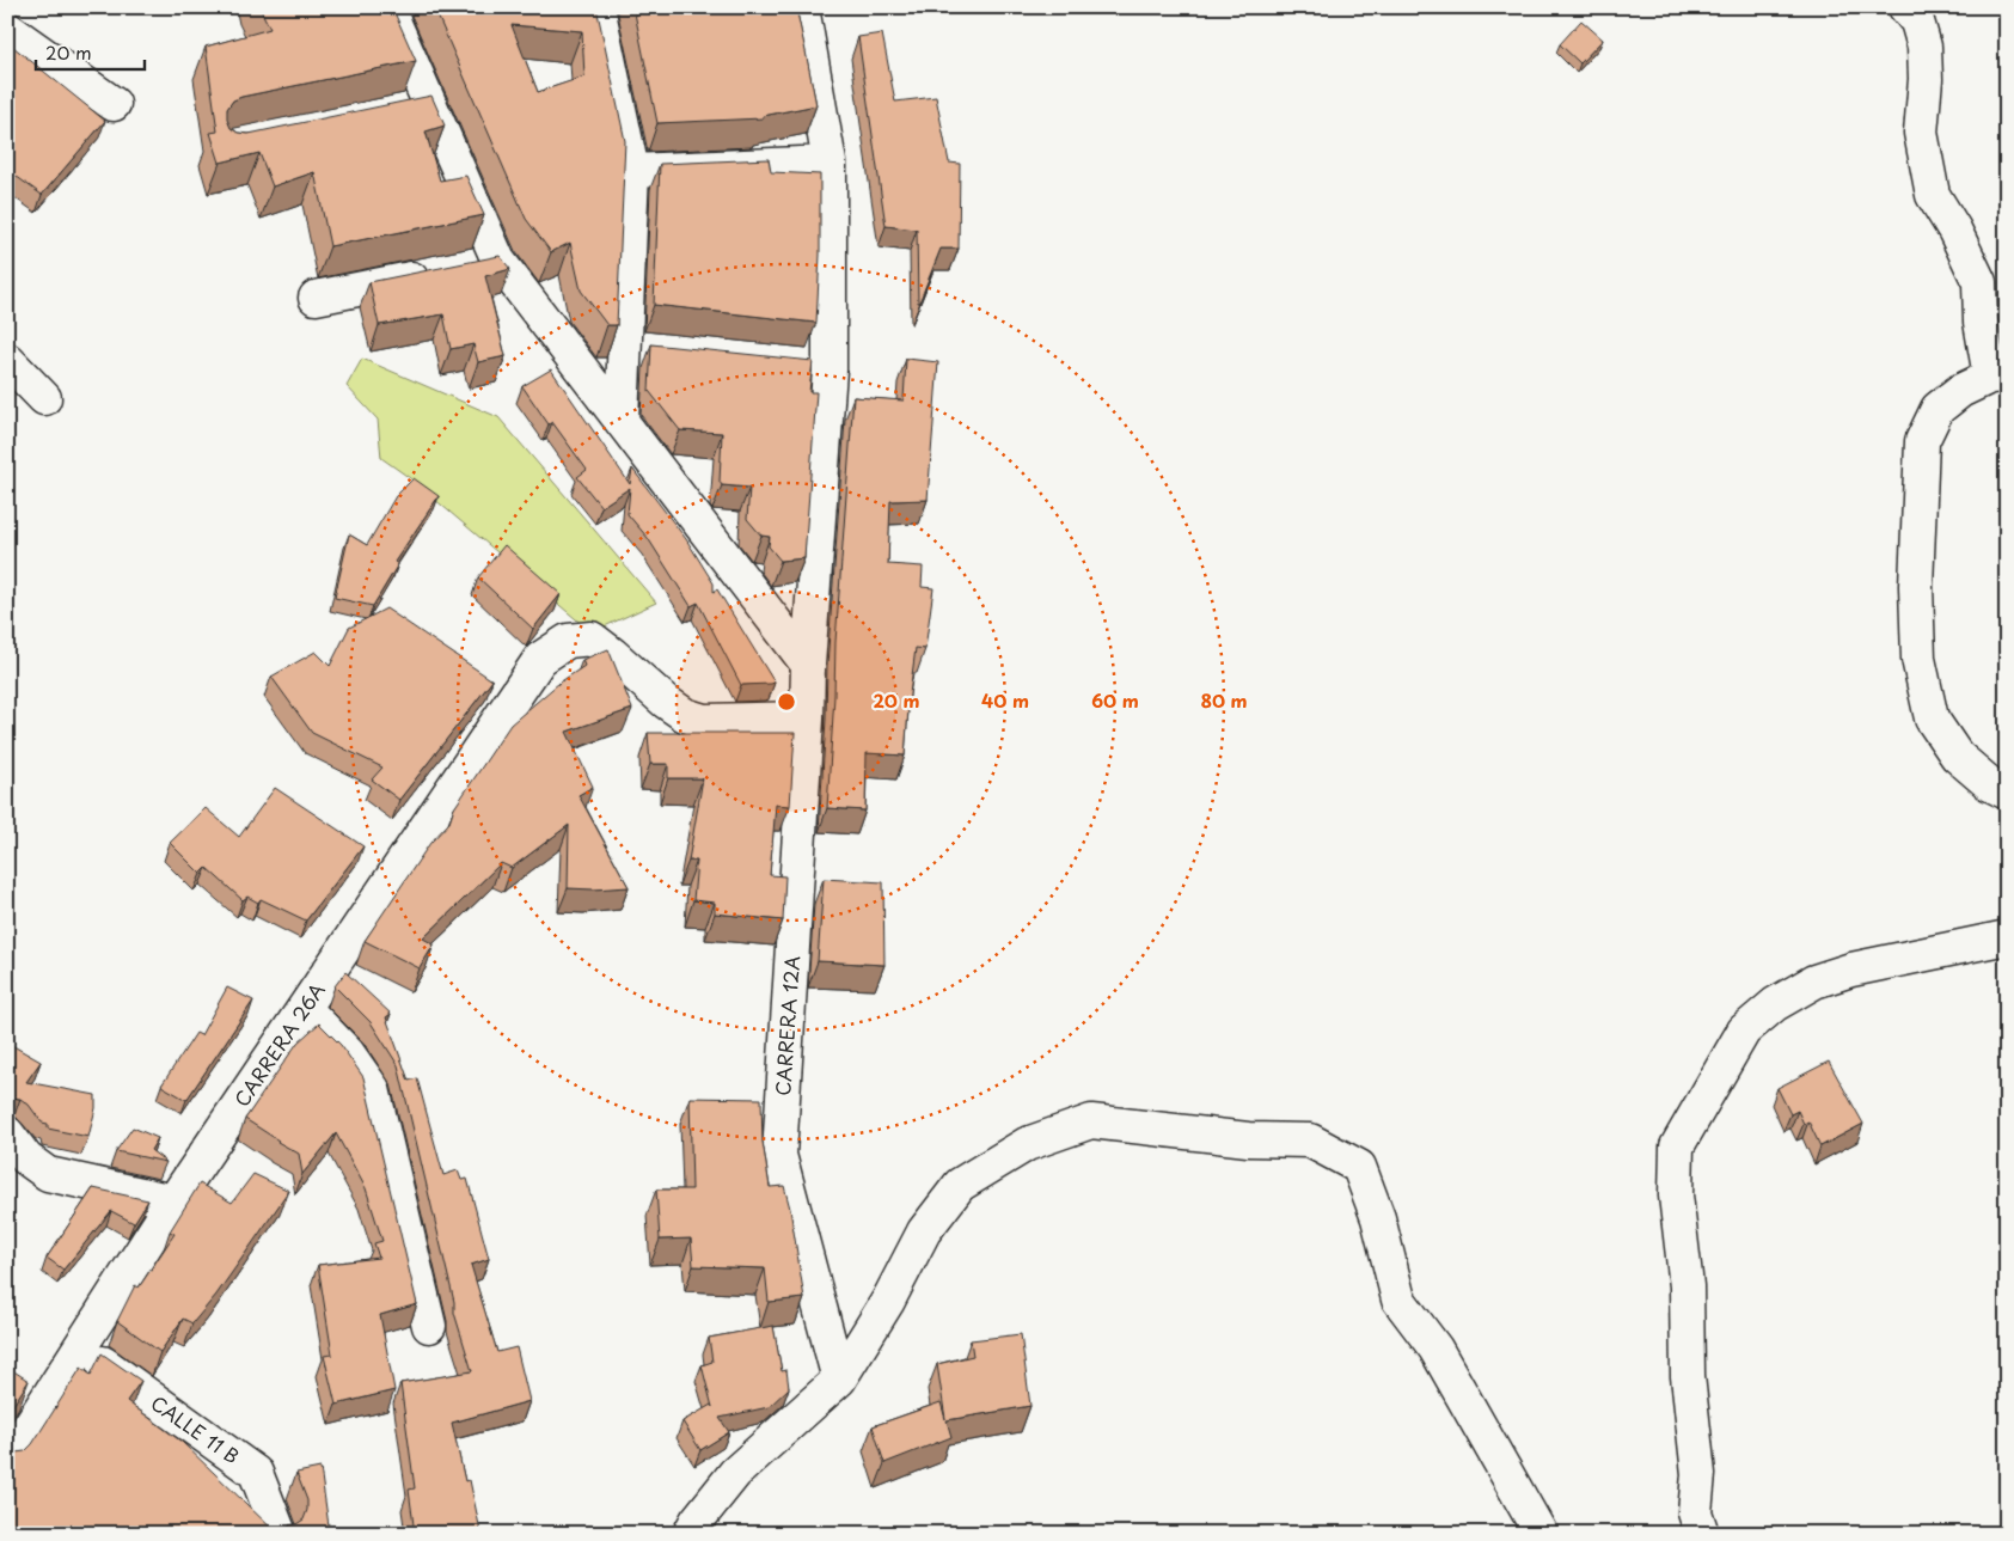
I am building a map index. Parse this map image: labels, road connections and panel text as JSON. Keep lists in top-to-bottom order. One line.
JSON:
{"streets":{"street":["CARRERA 12A","CARRERA 26A","CALLE 11 B"]},"crossings":[["CARRERA 12A","CARRERA 26A"],["CARRERA 26A","CALLE 11 B"]],"scale_bar":"20 m","rings":["20 m","40 m","60 m","80 m"]}
